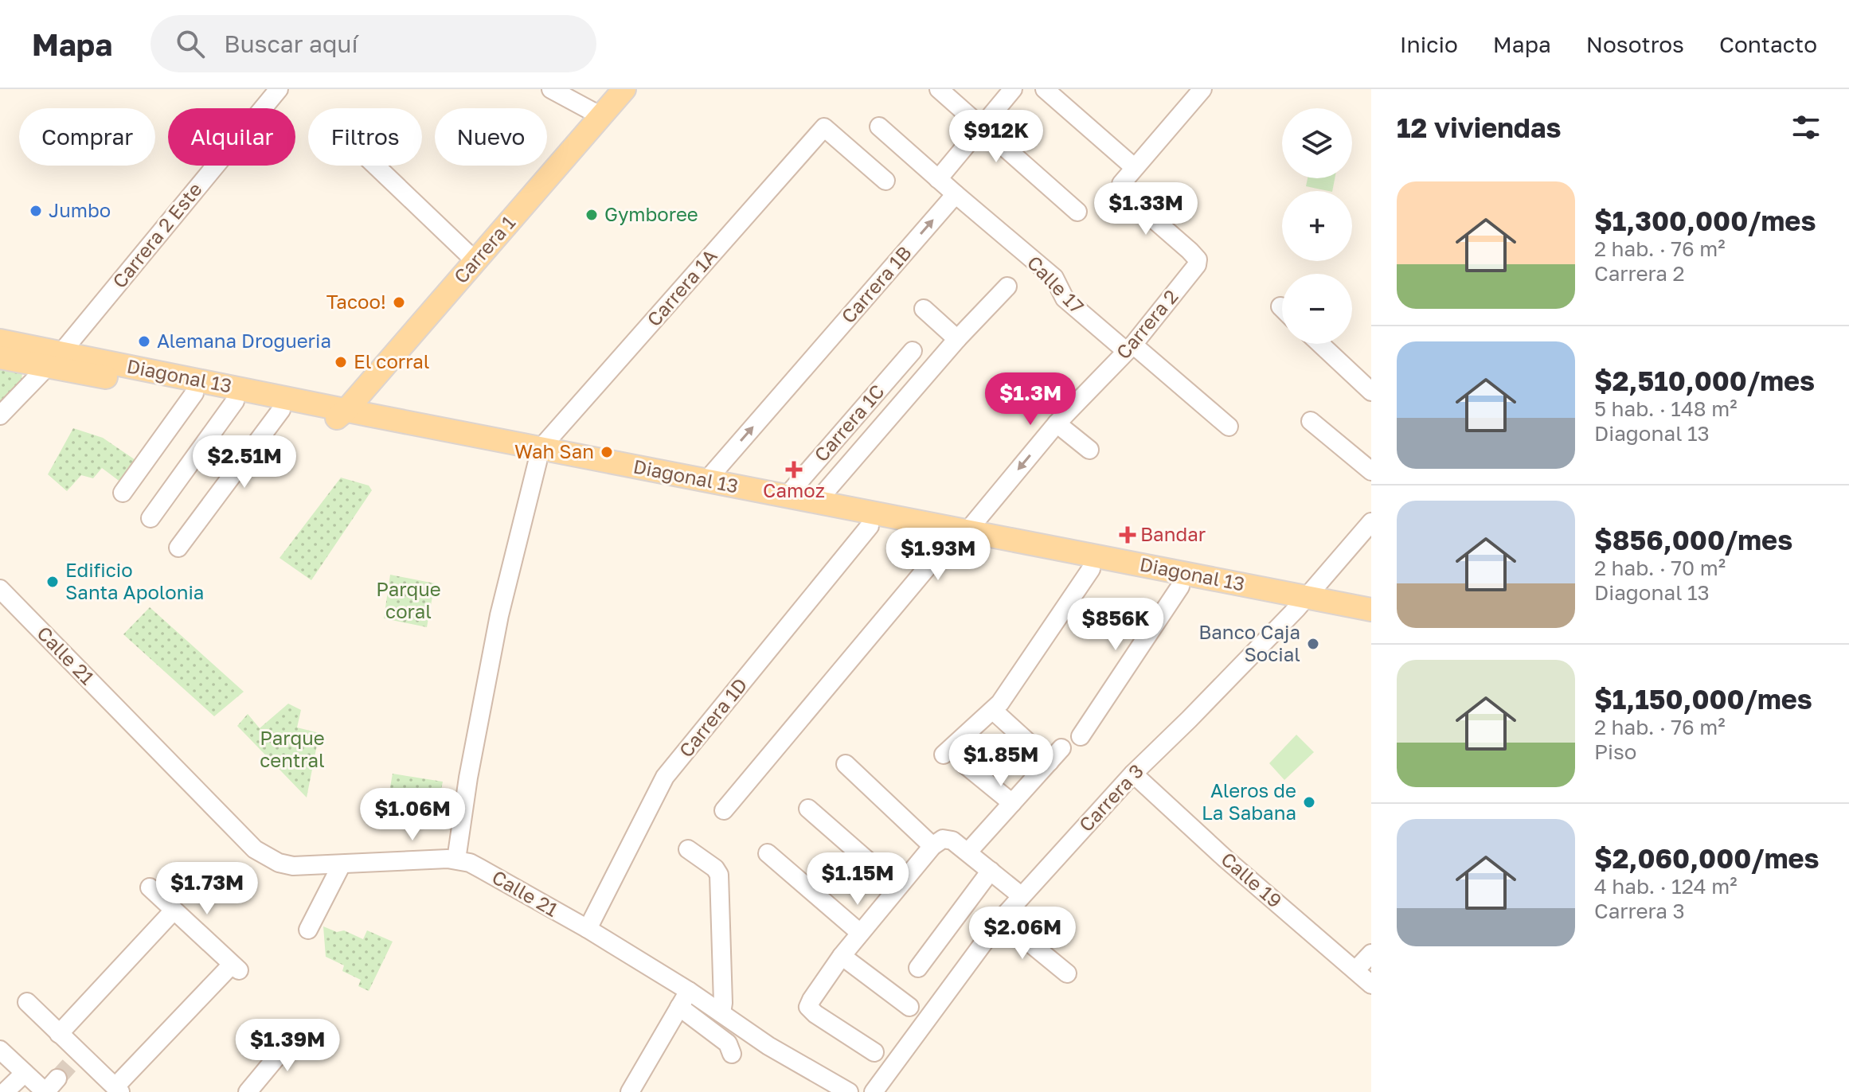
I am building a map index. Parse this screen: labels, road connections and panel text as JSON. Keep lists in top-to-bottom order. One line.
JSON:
{"streets":{"main road":["Carrera 1","Diagonal 13"],"street":["Carrera 2 Este","Carrera 1B","Calle 17","Carrera 1A","Carrera 2","Carrera 1C","Calle 21","Carrera 1D","Carrera 3","Calle 19"]},"crossings":[["Carrera 2 Este","Diagonal 13"],["Carrera 1","Diagonal 13"],["Carrera 1B","Calle 17"],["Carrera 1B","Diagonal 13"],["Calle 17","Carrera 2"],["Carrera 1A","Diagonal 13"],["Carrera 1A","Calle 21"],["Carrera 2","Diagonal 13"],["Diagonal 13","Carrera 1C"],["Diagonal 13","Carrera 1D"],["Diagonal 13","Carrera 3"],["Calle 21","Carrera 1D"],["Carrera 3","Calle 19"]],"parks":["Parque coral","Parque central"],"places":{"other":["Jumbo","Gymboree","Tacoo!","Alemana Drogueria","El corral","Wah San","Edificio Santa Apolonia","Banco Caja Social","Aleros de La Sabana"],"health":["Camoz","Bandar"]},"page":{"header":"Mapa","search":"Buscar aquí","nav":["Inicio","Mapa","Nosotros","Contacto"],"heading":"12 viviendas","map_buttons":["+","−"],"chip":["Comprar","Alquilar","Filtros","Nuevo"],"price":["$912K","$1.33M","$1.3M","$2.51M","$1.93M","$856K","$1.85M","$1.06M","$1.15M","$1.73M","$2.06M","$1.39M"],"list":[{"name":"$1,300,000/mes","note":"2 hab. · 76 m² · Carrera 2"},{"name":"$2,510,000/mes","note":"5 hab. · 148 m² · Diagonal 13"},{"name":"$856,000/mes","note":"2 hab. · 70 m² · Diagonal 13"},{"name":"$1,150,000/mes","note":"2 hab. · 76 m² · Piso"},{"name":"$2,060,000/mes","note":"4 hab. · 124 m² · Carrera 3"}]}}
